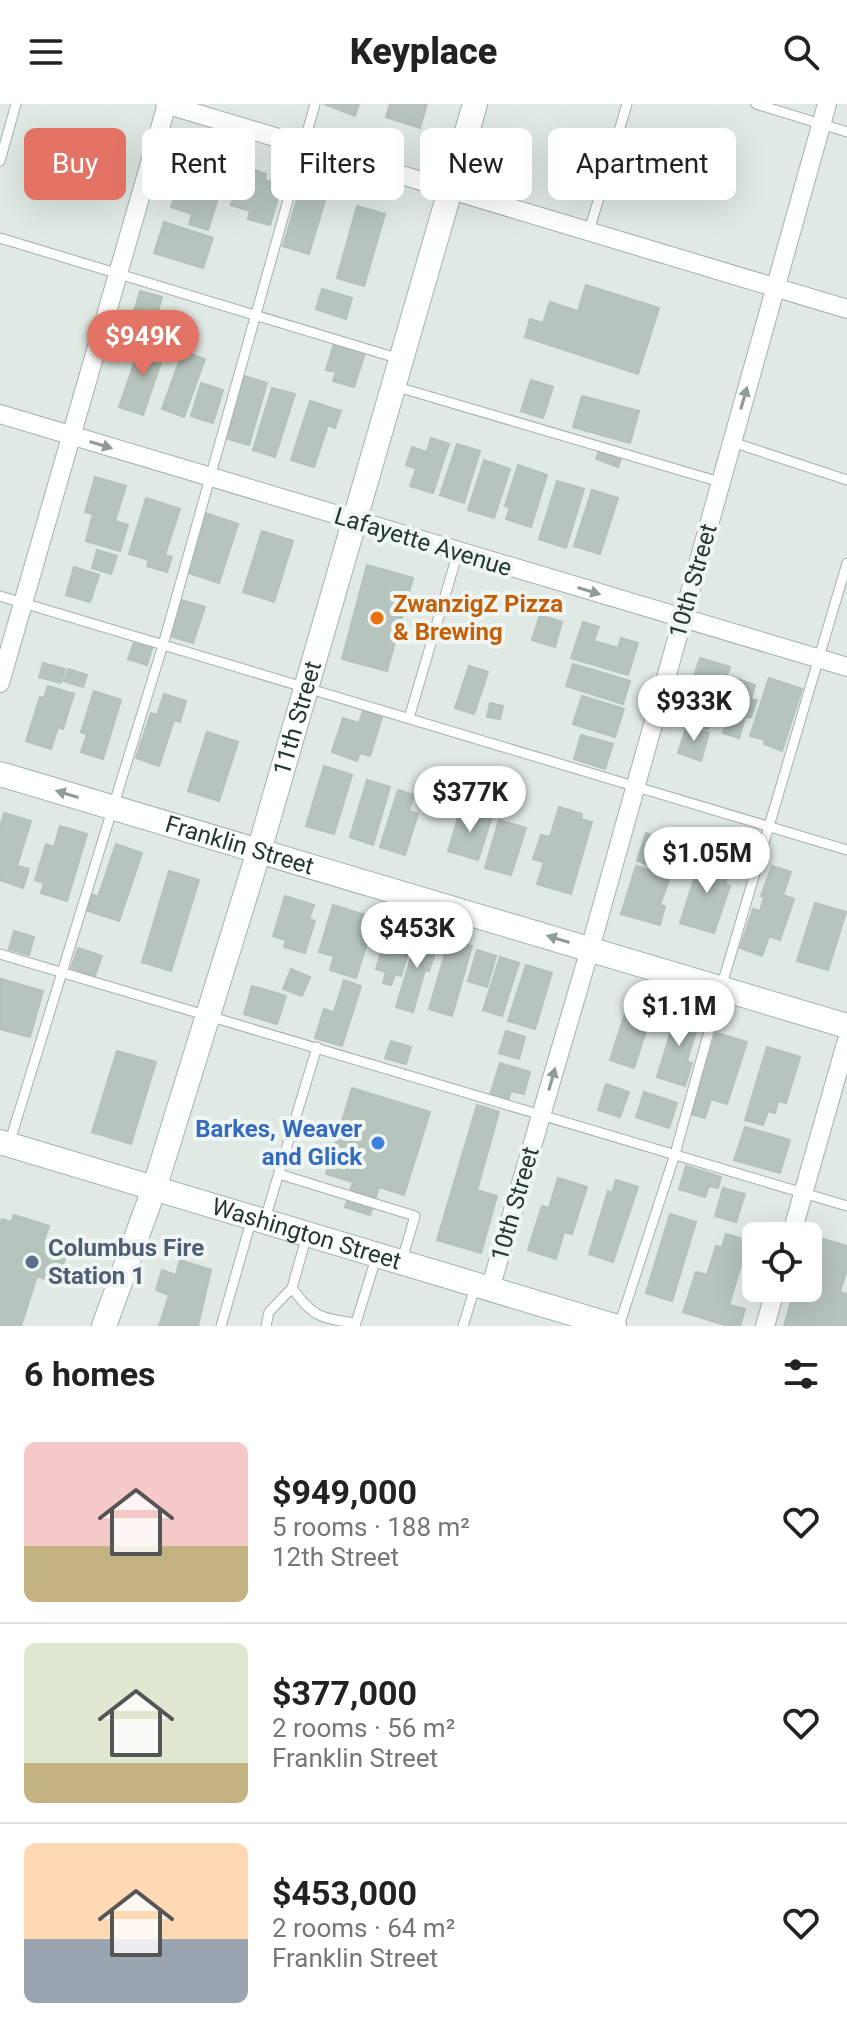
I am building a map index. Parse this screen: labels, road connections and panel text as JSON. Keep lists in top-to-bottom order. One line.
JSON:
{"streets":{"street":["Lafayette Avenue","10th Street","11th Street","Franklin Street","Washington Street"]},"crossings":[["Lafayette Avenue","10th Street"],["Lafayette Avenue","11th Street"],["10th Street","Franklin Street"],["10th Street","Washington Street"],["11th Street","Franklin Street"],["11th Street","Washington Street"]],"one_way":["Lafayette Avenue","Franklin Street"],"places":["ZwanzigZ Pizza & Brewing","Barkes, Weaver and Glick","Columbus Fire Station 1"],"page":{"header":"Keyplace","chip":["Buy","Rent","Filters","New","Apartment"],"price":["$949K","$933K","$377K","$1.05M","$453K","$1.1M"],"heading":"6 homes","list":[{"name":"$949,000","note":"5 rooms · 188 m² · 12th Street"},{"name":"$377,000","note":"2 rooms · 56 m² · Franklin Street"},{"name":"$453,000","note":"2 rooms · 64 m² · Franklin Street"}]}}
